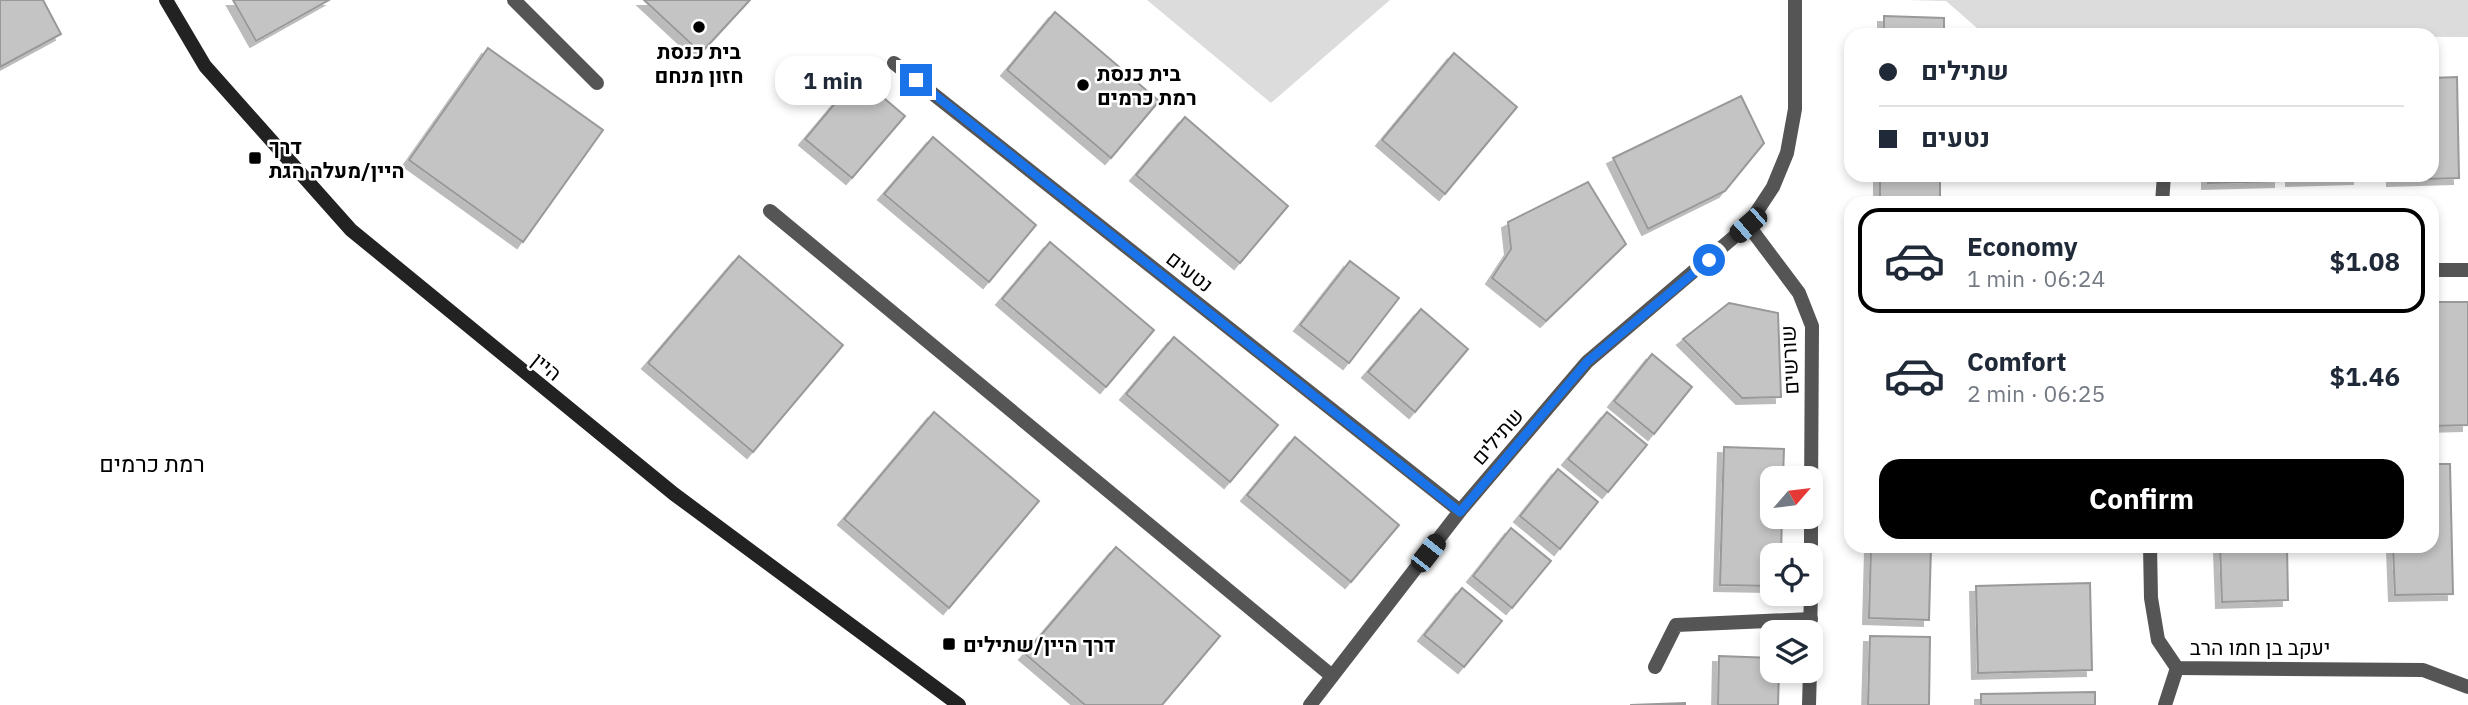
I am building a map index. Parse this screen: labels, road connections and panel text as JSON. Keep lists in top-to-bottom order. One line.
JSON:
{"streets":{"street":["נטעים","שורשים","היין","שתילים","יעקב בן חמו הרב"]},"crossings":[["נטעים","שתילים"],["שורשים","שתילים"]],"districts":["רמת כרמים"],"places":{"other":["בית כנסת חזון מנחם","בית כנסת רמת כרמים"],"transit":["דרך היין/מעלה הגת","דרך היין/שתילים"]},"north":"top right","page":{"banner":["שתילים","נטעים"],"bubble":"1 min","list":[{"name":"Economy","note":"1 min · 06:24","value":"$1.08"},{"name":"Comfort","note":"2 min · 06:25","value":"$1.46"}],"buttons":"Confirm"}}
